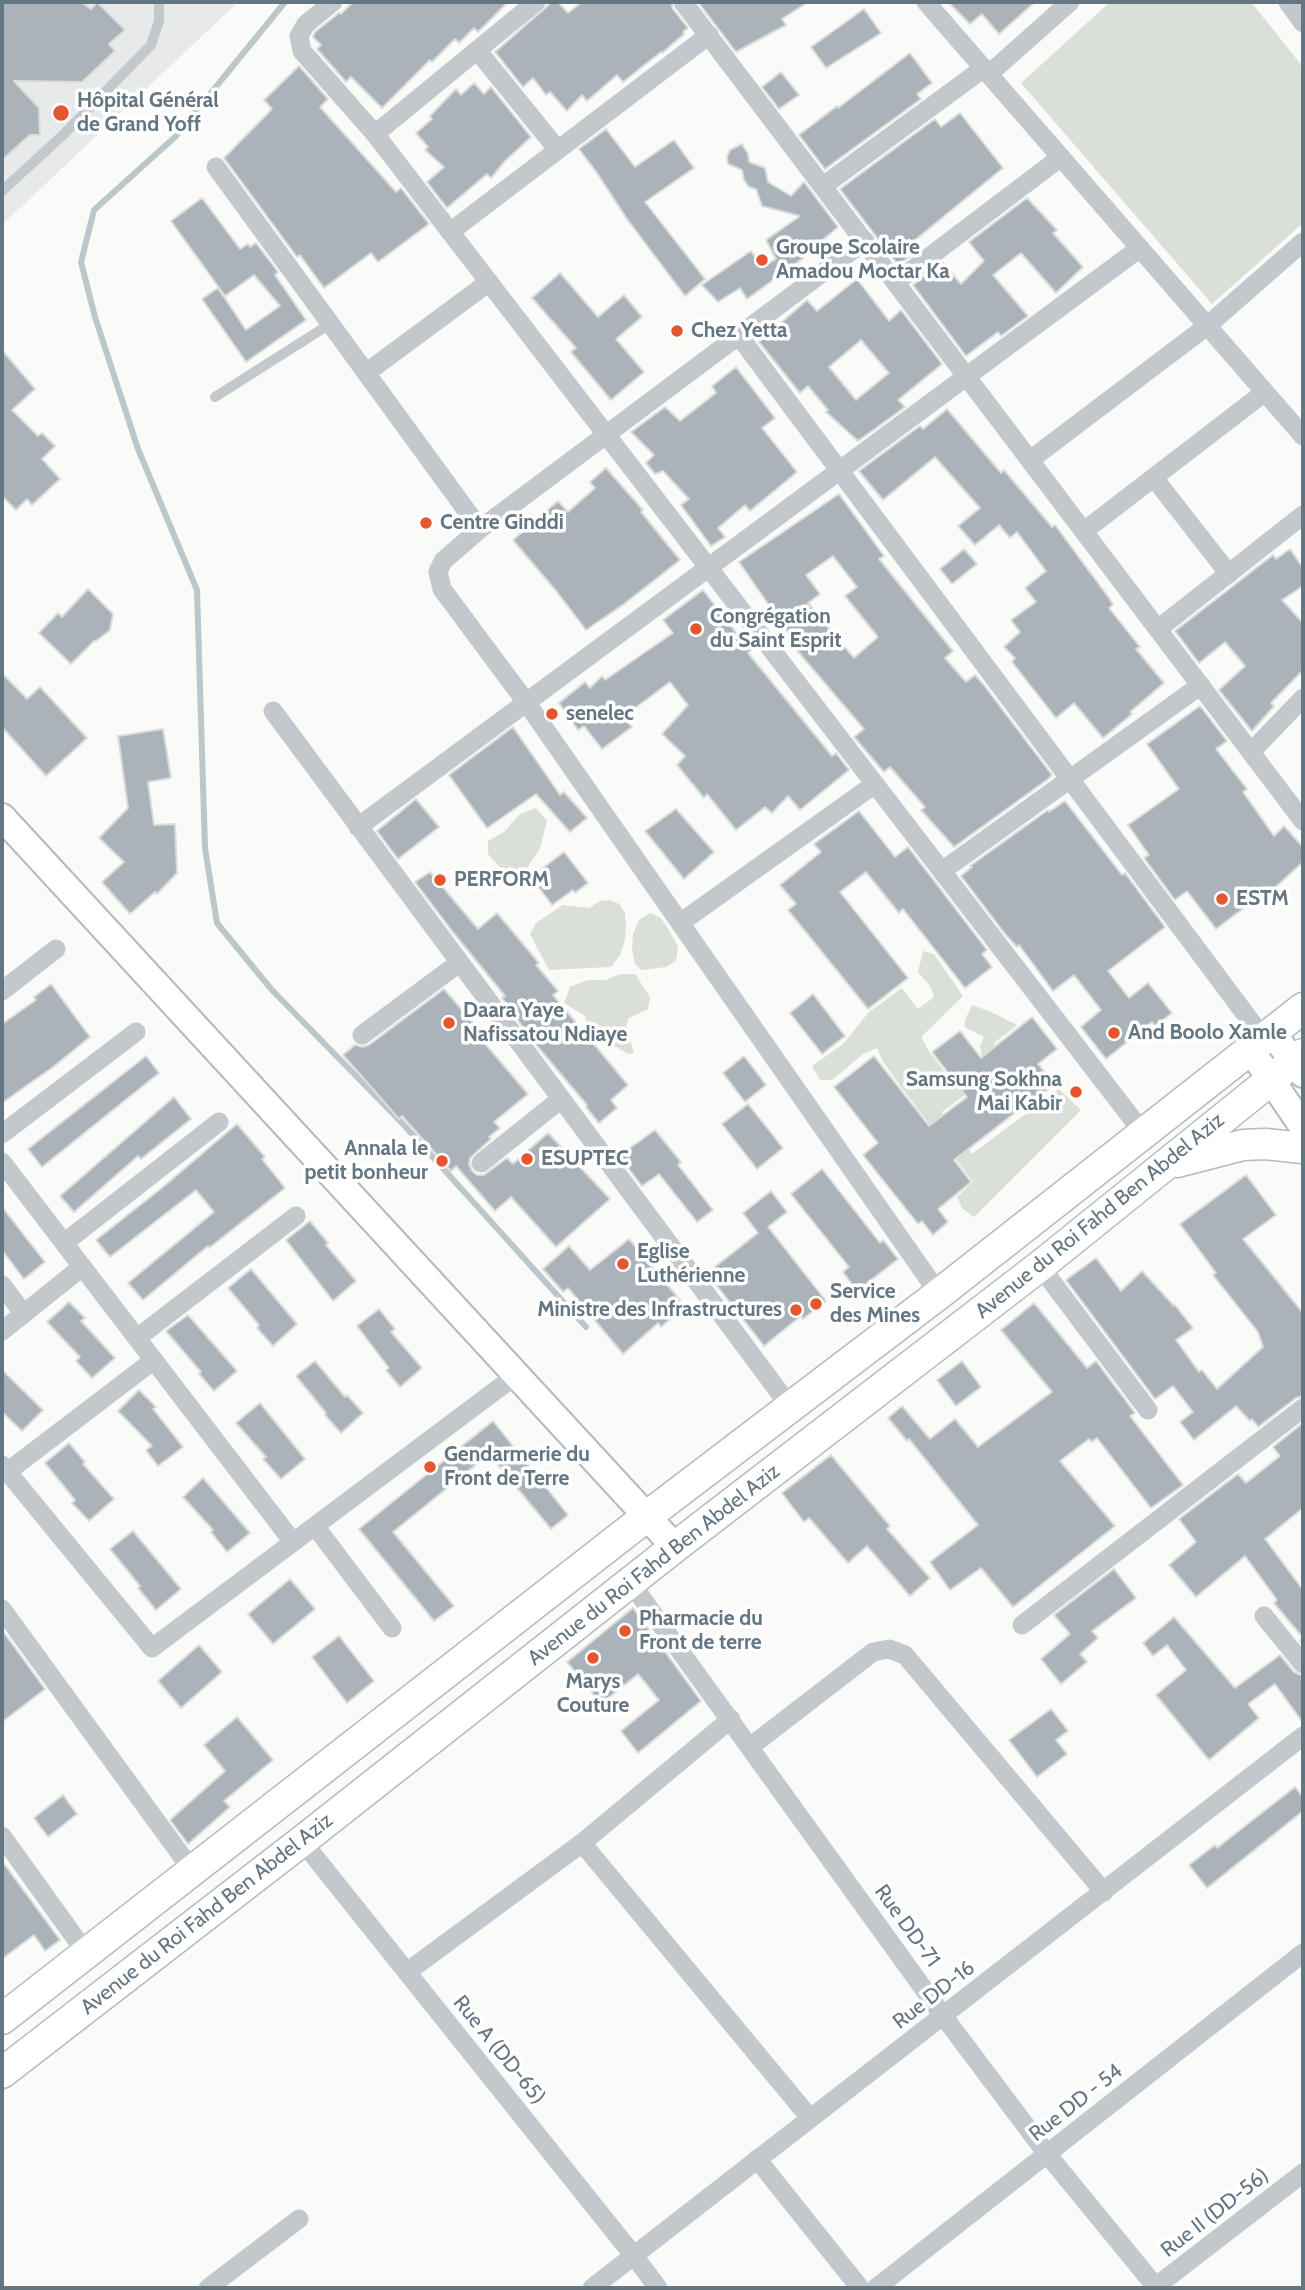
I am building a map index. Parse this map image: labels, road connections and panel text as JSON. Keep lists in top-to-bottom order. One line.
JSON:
{"streets":{"main road":["Avenue du Roi Fahd Ben Abdel Aziz"],"street":["Rue DD-71","Rue DD-16","Rue A (DD-65)","Rue DD - 54","Rue II (DD-56)"]},"crossings":[["Avenue du Roi Fahd Ben Abdel Aziz","Rue DD-71"],["Avenue du Roi Fahd Ben Abdel Aziz","Rue A (DD-65)"],["Rue DD-71","Rue DD-16"],["Rue DD-71","Rue DD - 54"],["Rue DD-71","Rue II (DD-56)"],["Rue DD-16","Rue A (DD-65)"]],"places":["Hôpital Général de Grand Yoff","Groupe Scolaire Amadou Moctar Ka","Chez Yetta","Centre Ginddi","Congrégation du Saint Esprit","senelec","PERFORM","ESTM","Daara Yaye Nafissatou Ndiaye","And Boolo Xamle","Samsung Sokhna Mai Kabir","ESUPTEC","Annala le petit bonheur","Eglise Luthérienne","Service des Mines","Ministre des Infrastructures","Gendarmerie du Front de Terre","Pharmacie du Front de terre","Marys Couture"]}
